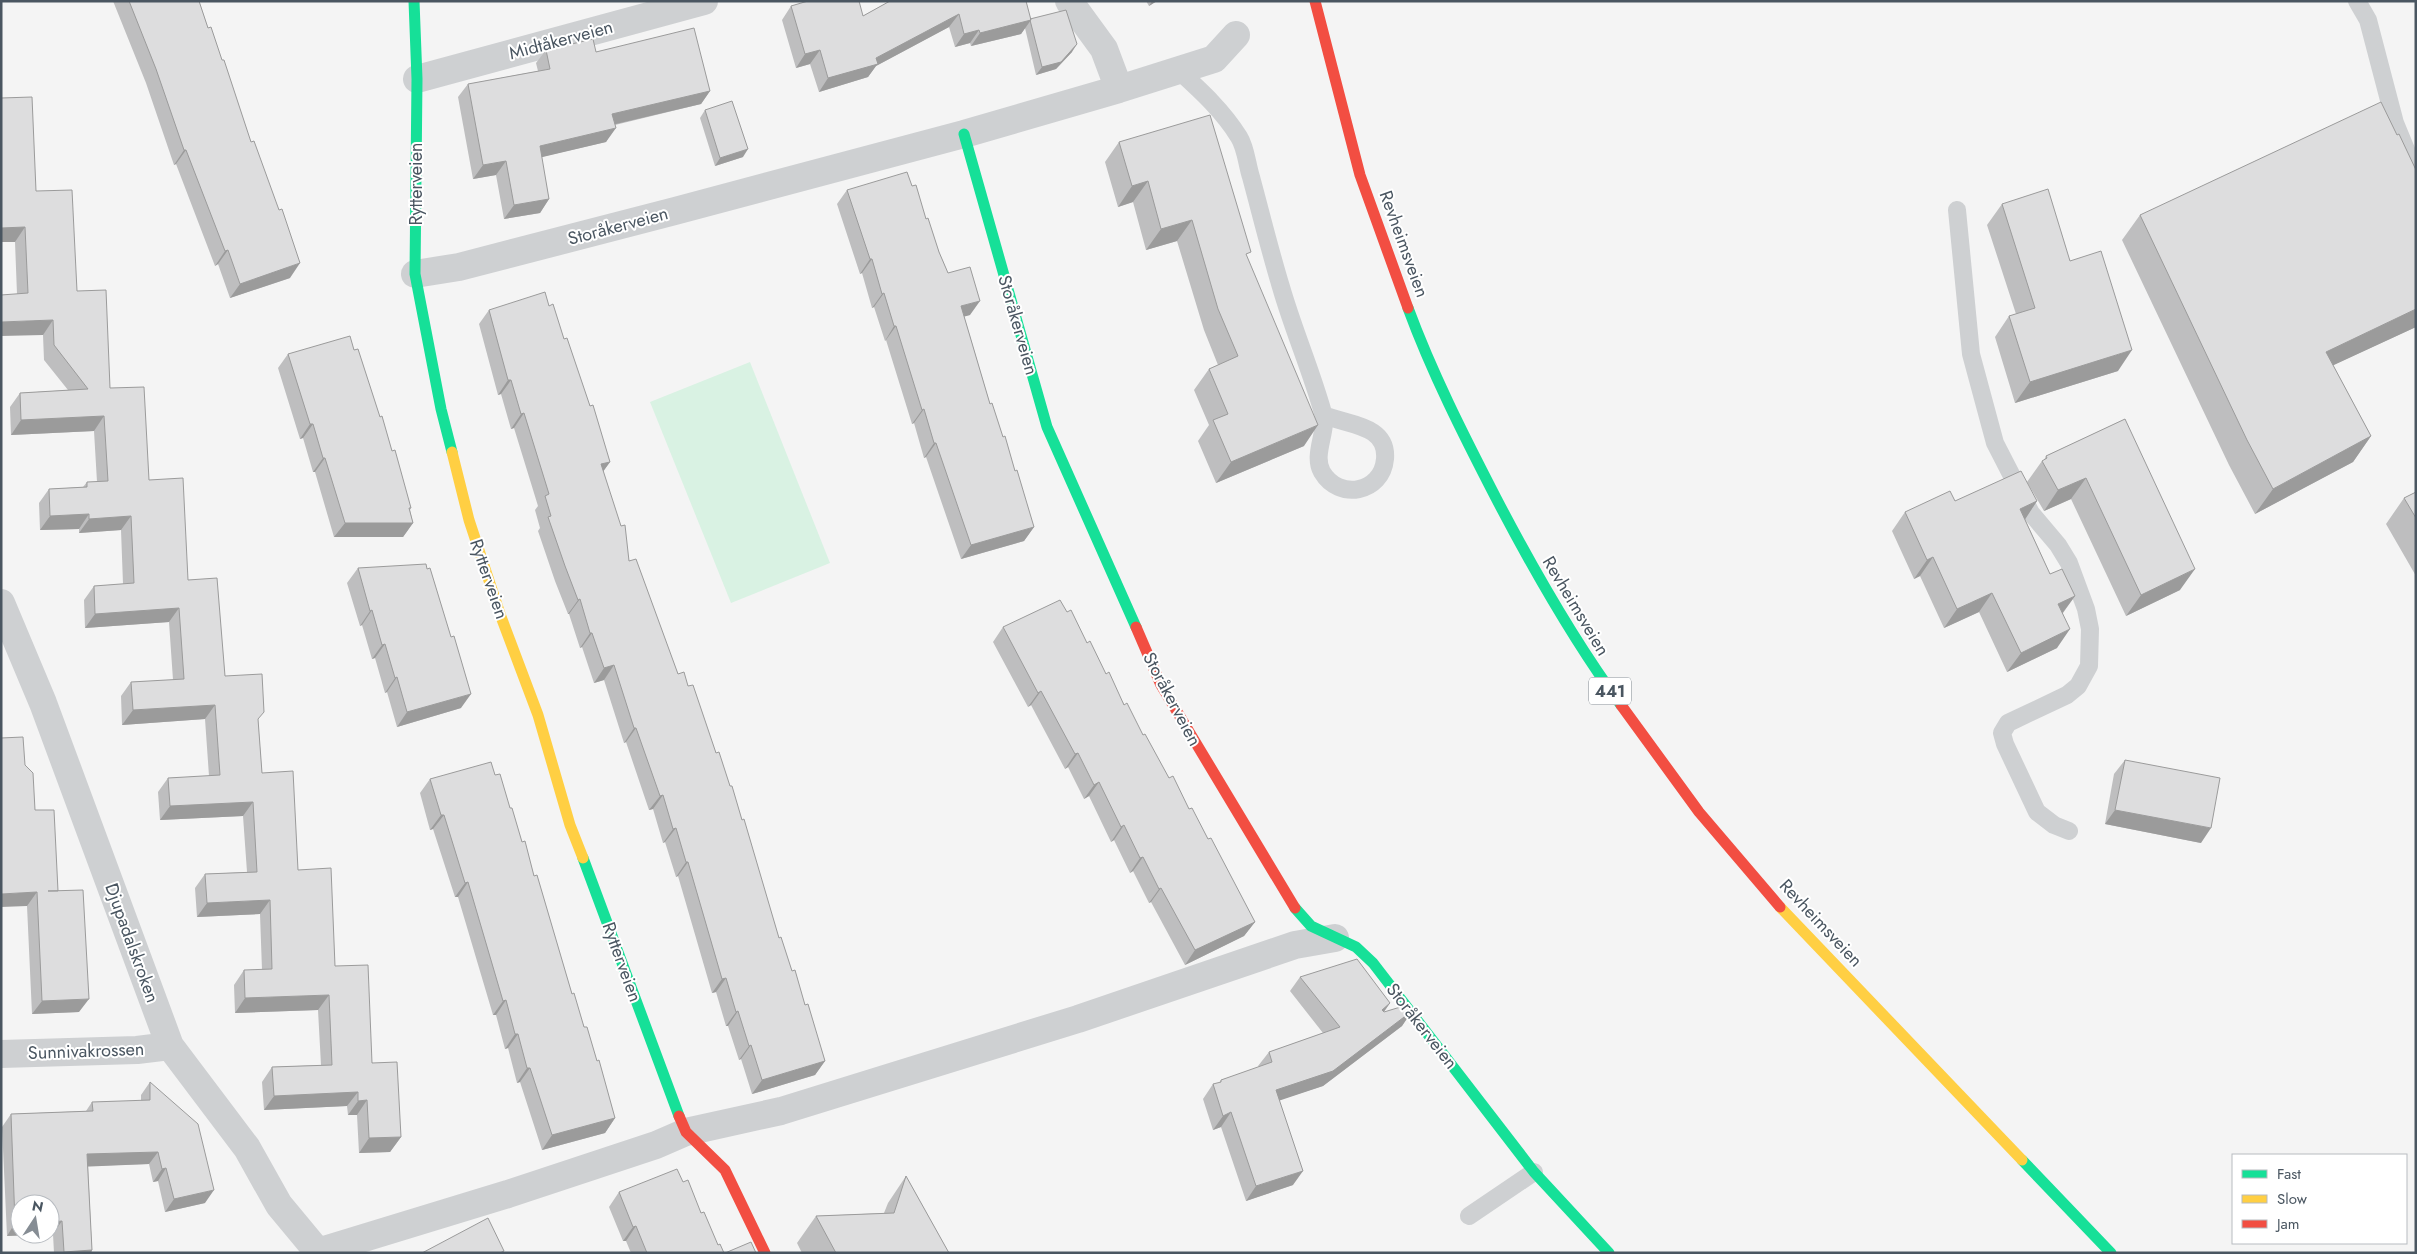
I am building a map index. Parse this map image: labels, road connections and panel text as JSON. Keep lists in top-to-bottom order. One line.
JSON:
{"streets":{"street":["Midtåkerveien","Rytterveien","Storåkerveien","Revheimsveien","441","Djupadalskroken","Sunnivakrossen"]},"crossings":[["Midtåkerveien","Rytterveien"],["Rytterveien","Storåkerveien"],["Djupadalskroken","Sunnivakrossen"]],"legend":["Fast","Slow","Jam"],"north":"top"}
